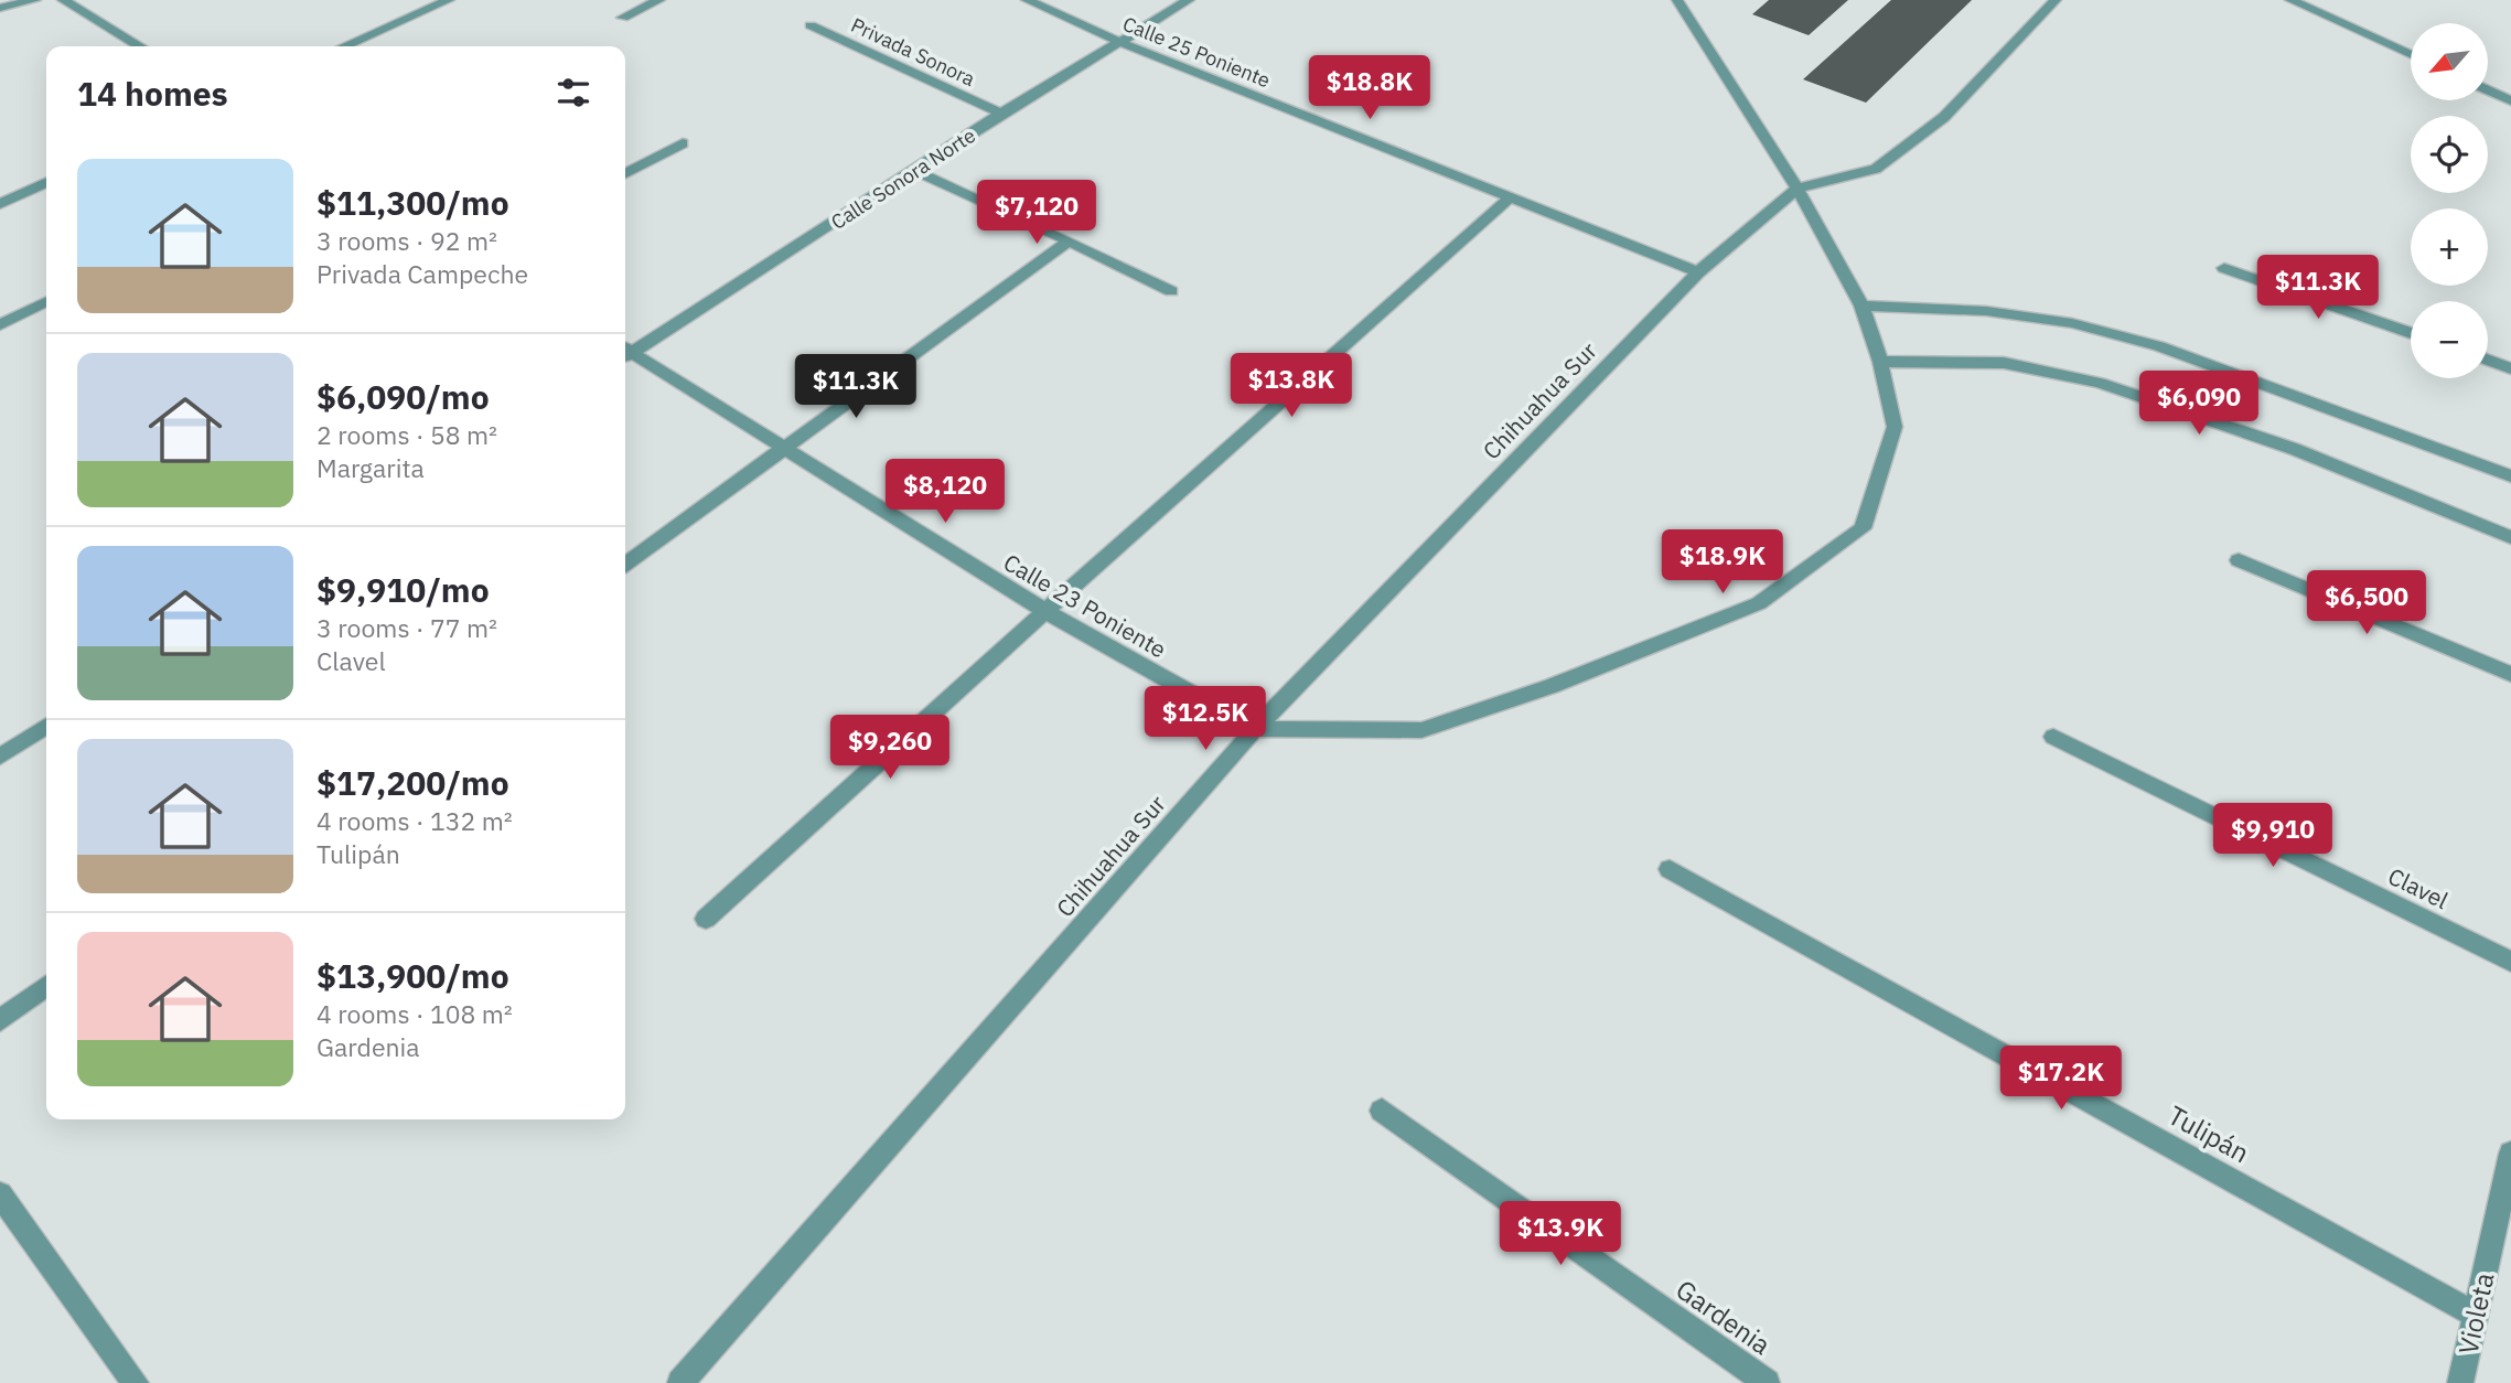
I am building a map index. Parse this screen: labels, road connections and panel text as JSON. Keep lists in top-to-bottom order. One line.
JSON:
{"streets":{"street":["Privada Sonora","Calle 25 Poniente","Calle Sonora Norte","Chihuahua Sur","Calle 23 Poniente","Clavel","Tulipán","Violeta","Gardenia"]},"crossings":[["Privada Sonora","Calle Sonora Norte"],["Calle 25 Poniente","Calle Sonora Norte"],["Calle 25 Poniente","Chihuahua Sur"],["Chihuahua Sur","Calle 23 Poniente"],["Tulipán","Violeta"]],"north":"bottom left","page":{"map_buttons":["+","−"],"heading":"14 homes","price":["$18.8K","$7,120","$11.3K","$13.8K","$11.3K","$6,090","$8,120","$18.9K","$6,500","$12.5K","$9,260","$9,910","$17.2K","$13.9K"],"list":[{"name":"$11,300/mo","note":"3 rooms · 92 m² · Privada Campeche"},{"name":"$6,090/mo","note":"2 rooms · 58 m² · Margarita"},{"name":"$9,910/mo","note":"3 rooms · 77 m² · Clavel"},{"name":"$17,200/mo","note":"4 rooms · 132 m² · Tulipán"},{"name":"$13,900/mo","note":"4 rooms · 108 m² · Gardenia"}]}}
